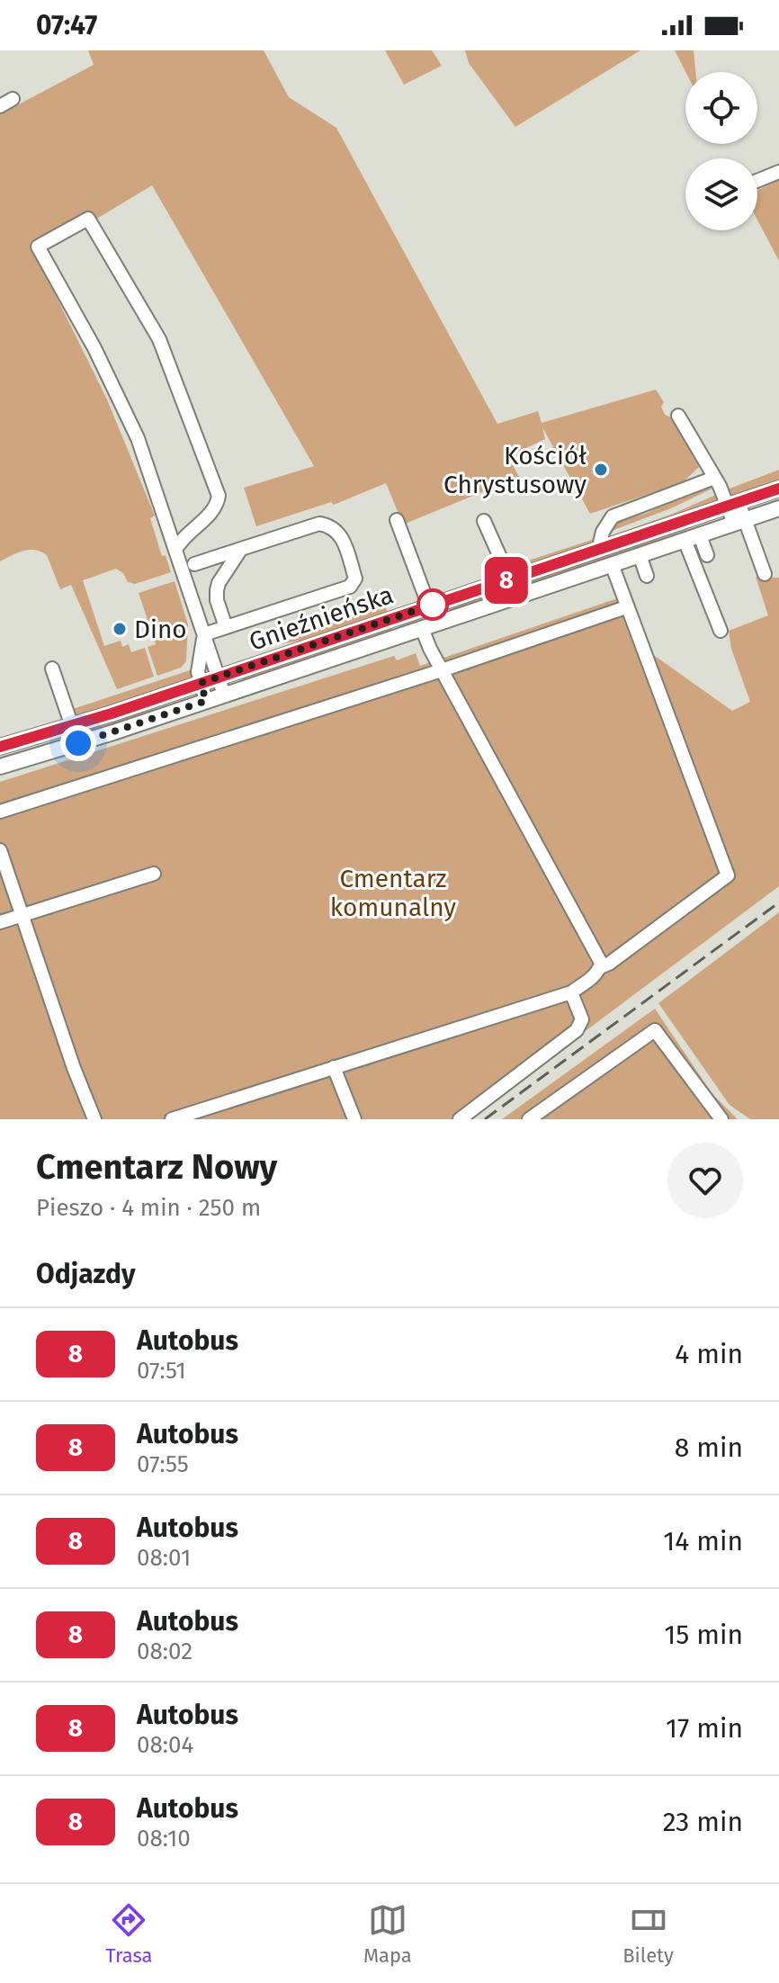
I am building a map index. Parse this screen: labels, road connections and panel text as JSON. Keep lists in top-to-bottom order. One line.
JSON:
{"streets":{"main road":["Gnieźnieńska"]},"parks":["Cmentarz komunalny"],"places":["Kościół Chrystusowy","Dino"],"lines":["bus line 8"],"page":{"status":"07:47","on_map":"8","heading":[["Cmentarz Nowy","Pieszo · 4 min · 250 m"],"Odjazdy"],"list":[{"mark":"8","name":"Autobus","note":"07:51","value":"4 min"},{"mark":"8","name":"Autobus","note":"07:55","value":"8 min"},{"mark":"8","name":"Autobus","note":"08:01","value":"14 min"},{"mark":"8","name":"Autobus","note":"08:02","value":"15 min"},{"mark":"8","name":"Autobus","note":"08:04","value":"17 min"},{"mark":"8","name":"Autobus","note":"08:10","value":"23 min"}],"tabs":["Trasa","Mapa","Bilety"]}}
